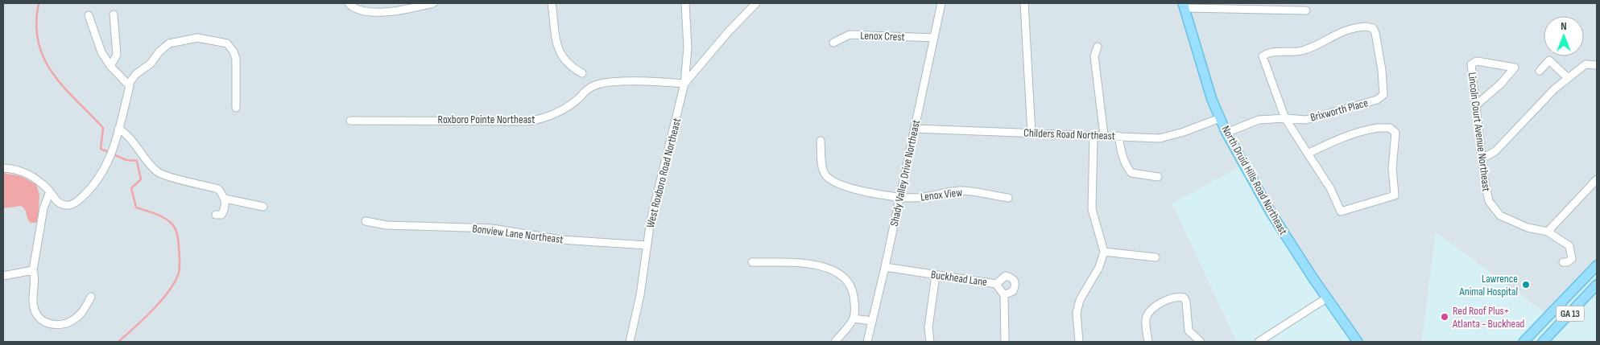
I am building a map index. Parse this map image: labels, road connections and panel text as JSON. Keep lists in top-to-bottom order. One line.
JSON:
{"streets":{"main road":["North Druid Hills Road Northeast","GA 13"],"street":["Lenox Crest","Brixworth Place","Roxboro Pointe Northeast","Lincoln Court Avenue Northeast","Childers Road Northeast","West Roxboro Road Northeast","Shady Valley Drive Northeast","Lenox View","Bonview Lane Northeast","Buckhead Lane"]},"crossings":[["Lenox Crest","Shady Valley Drive Northeast"],["Brixworth Place","North Druid Hills Road Northeast"],["Roxboro Pointe Northeast","West Roxboro Road Northeast"],["Childers Road Northeast","Shady Valley Drive Northeast"],["Childers Road Northeast","North Druid Hills Road Northeast"],["West Roxboro Road Northeast","Bonview Lane Northeast"],["Shady Valley Drive Northeast","Lenox View"],["Shady Valley Drive Northeast","Buckhead Lane"]],"places":["Lawrence Animal Hospital","Red Roof Plus+ Atlanta - Buckhead"],"north":"top"}
